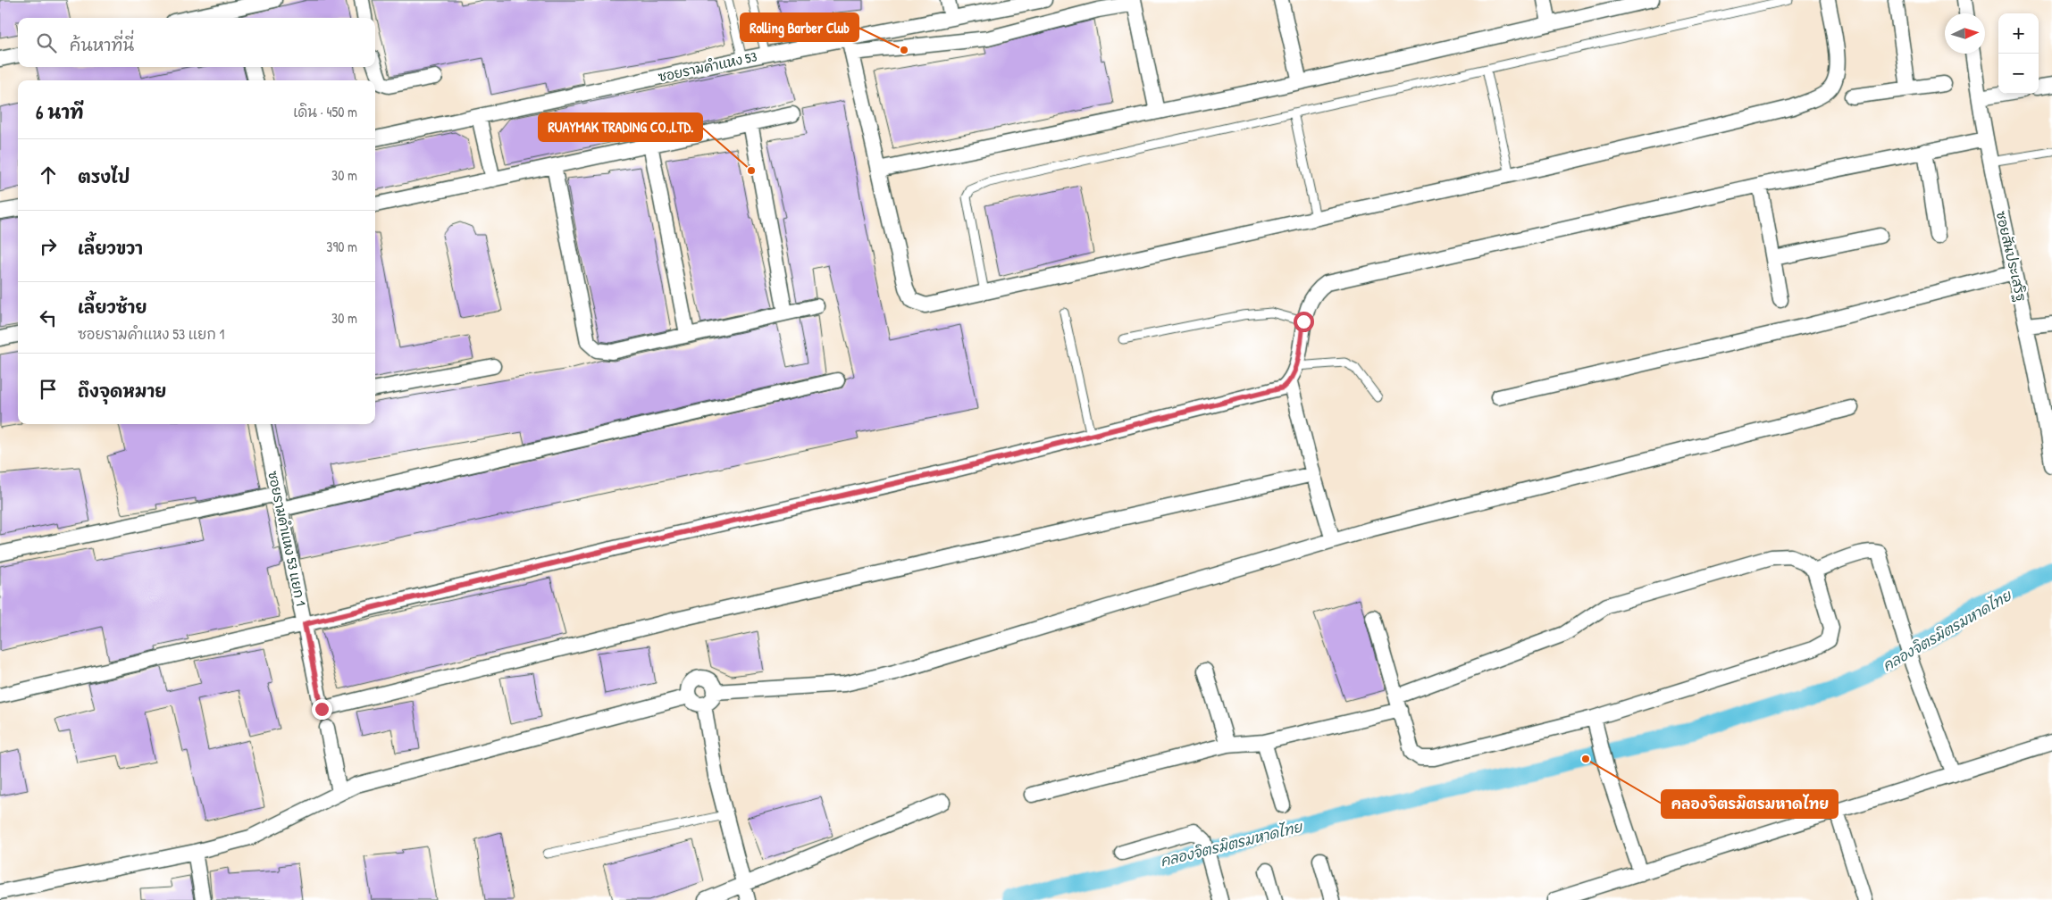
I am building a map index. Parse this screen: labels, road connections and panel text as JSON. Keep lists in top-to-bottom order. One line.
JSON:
{"streets":{"street":["ซอยรามคำแหง 53","ซอยสันประเสริฐ","ซอยรามคำแหง 53 แยก 1"]},"water":["คลองจิตรมิตรมหาดไทย"],"places":["Rolling Barber Club","RUAYMAK TRADING CO.,LTD.","คลองจิตรมิตรมหาดไทย"],"north":"right","page":{"map_buttons":["+","−"],"search":"ค้นหาที่นี่","heading":["6 นาที","เดิน · 450 m"],"list":[["ตรงไป","30 m"],["เลี้ยวขวา","390 m"],["เลี้ยวซ้าย","ซอยรามคำแหง 53 แยก 1","30 m"],"ถึงจุดหมาย"]}}
